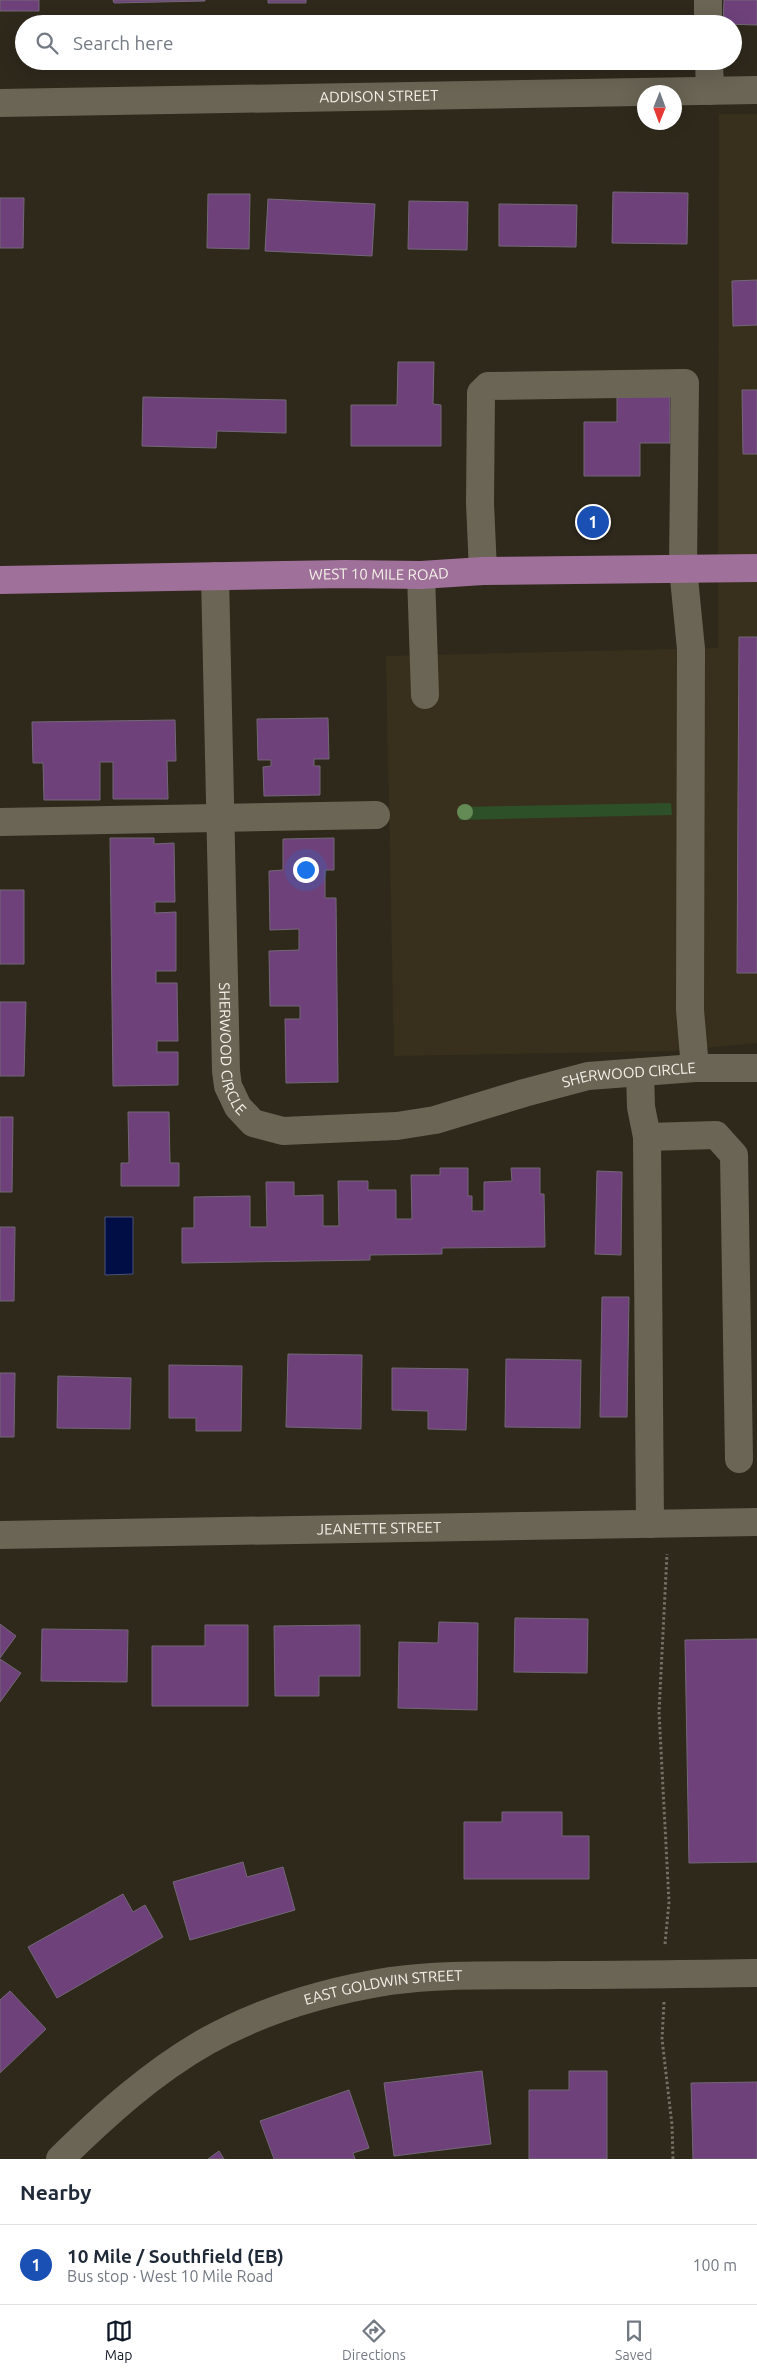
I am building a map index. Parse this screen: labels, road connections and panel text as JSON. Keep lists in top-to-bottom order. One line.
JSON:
{"streets":{"main road":["WEST 10 MILE ROAD"],"street":["ADDISON STREET","SHERWOOD CIRCLE","JEANETTE STREET","EAST GOLDWIN STREET"]},"crossings":[["WEST 10 MILE ROAD","SHERWOOD CIRCLE"]],"north":"bottom","page":{"search":"Search here","pins":"1","heading":"Nearby","list":[{"mark":"1","name":"10 Mile / Southfield (EB)","note":"Bus stop · West 10 Mile Road","value":"100 m"}],"nav":["Map","Directions","Saved"]}}
